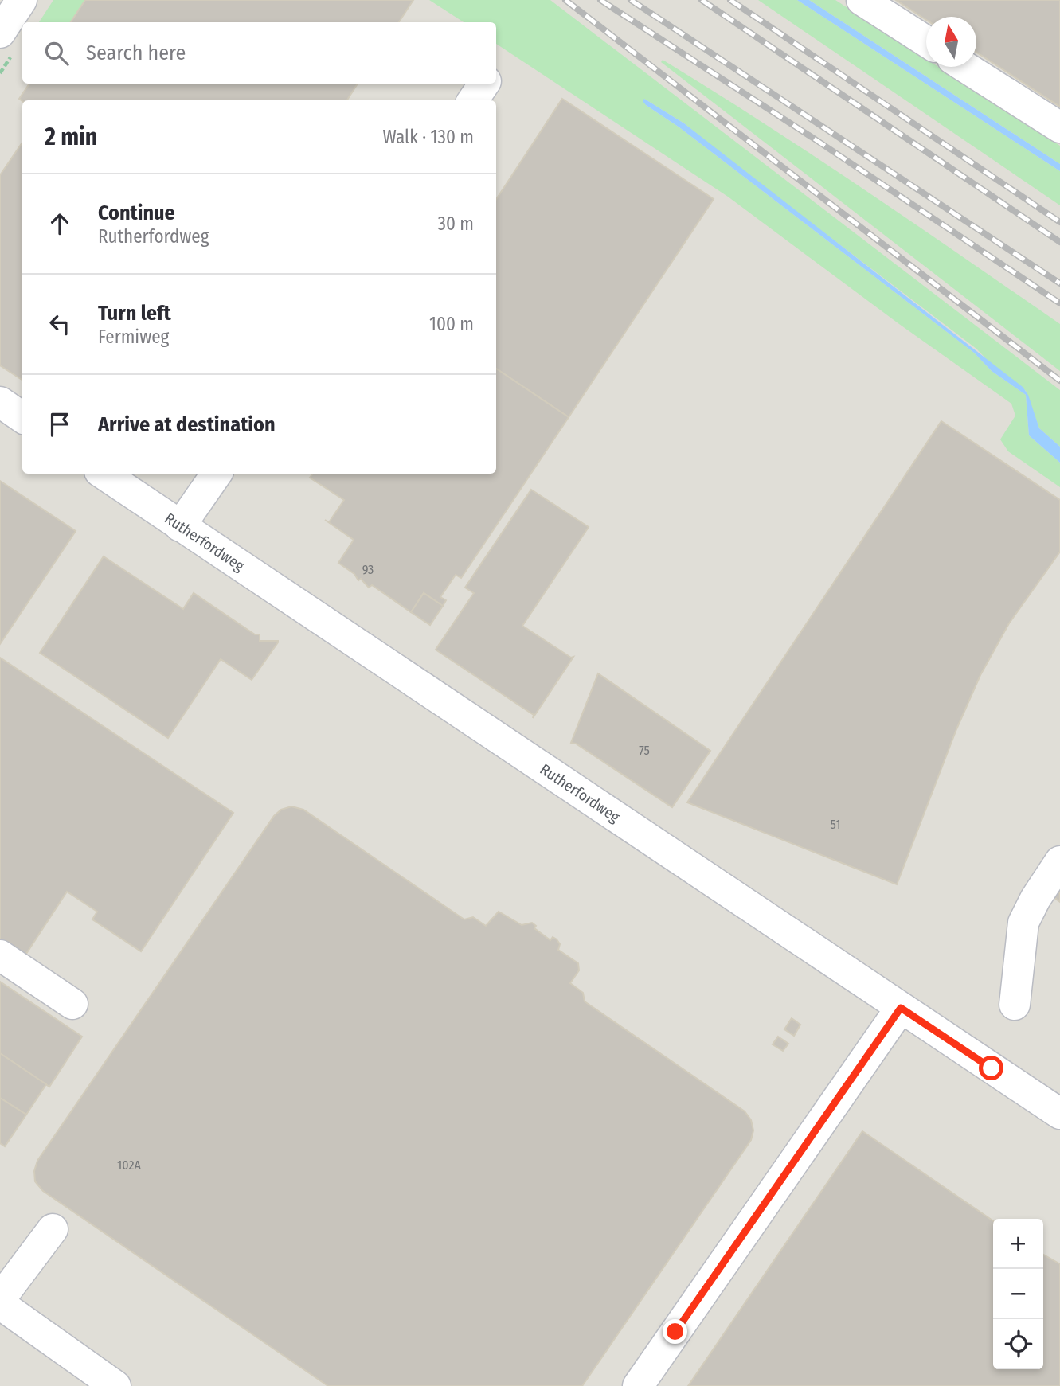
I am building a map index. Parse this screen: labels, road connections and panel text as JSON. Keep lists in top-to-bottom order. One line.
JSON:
{"streets":{"street":["Rutherfordweg"]},"house_numbers":["93","75","51","102A"],"north":"top","page":{"search":"Search here","heading":["2 min","Walk · 130 m"],"list":[["Continue","Rutherfordweg","30 m"],["Turn left","Fermiweg","100 m"],"Arrive at destination"],"map_buttons":["+","−"]}}
